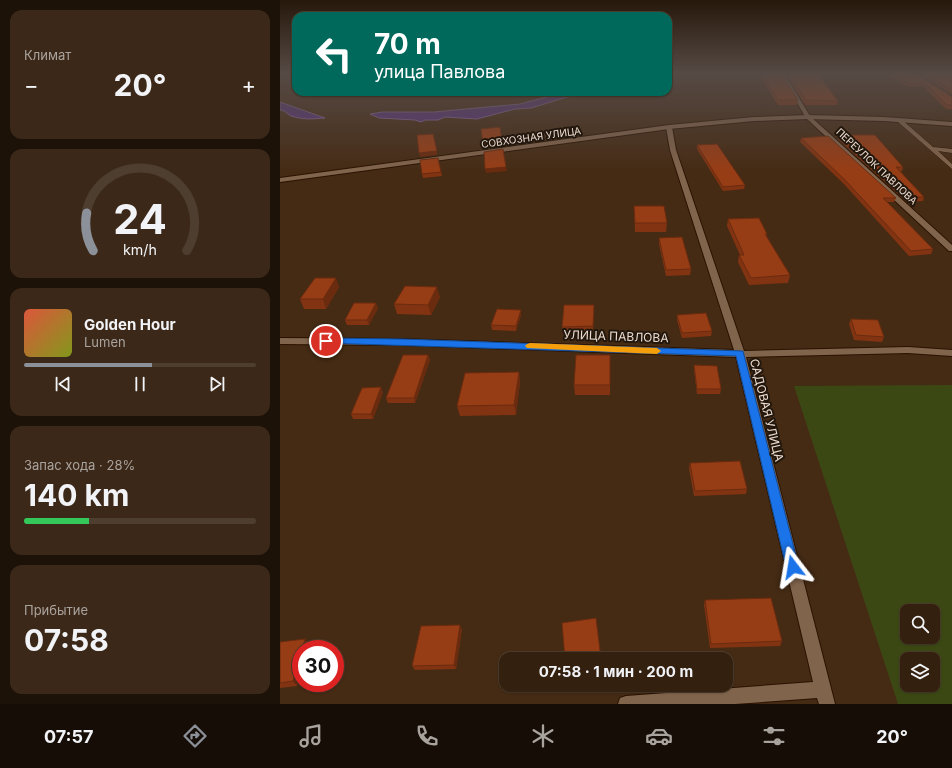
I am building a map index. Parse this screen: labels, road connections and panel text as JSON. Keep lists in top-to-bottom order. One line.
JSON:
{"streets":{"street":["СОВХОЗНАЯ УЛИЦА","ПЕРЕУЛОК ПАВЛОВА","УЛИЦА ПАВЛОВА","САДОВАЯ УЛИЦА"]},"crossings":[["СОВХОЗНАЯ УЛИЦА","ПЕРЕУЛОК ПАВЛОВА"],["СОВХОЗНАЯ УЛИЦА","САДОВАЯ УЛИЦА"],["УЛИЦА ПАВЛОВА","САДОВАЯ УЛИЦА"]],"page":{"tile":["Климат",["Запас хода · 28%","140 km"],["Прибытие","07:58"]],"turn":["70 m","улица Павлова"],"heat":["−","20°","+"],"song":["Golden Hour","Lumen"],"limit":"30","trip":"07:58 · 1 мин · 200 m","tabs":["07:57","20°"],"gauge":["24","km/h"]}}
